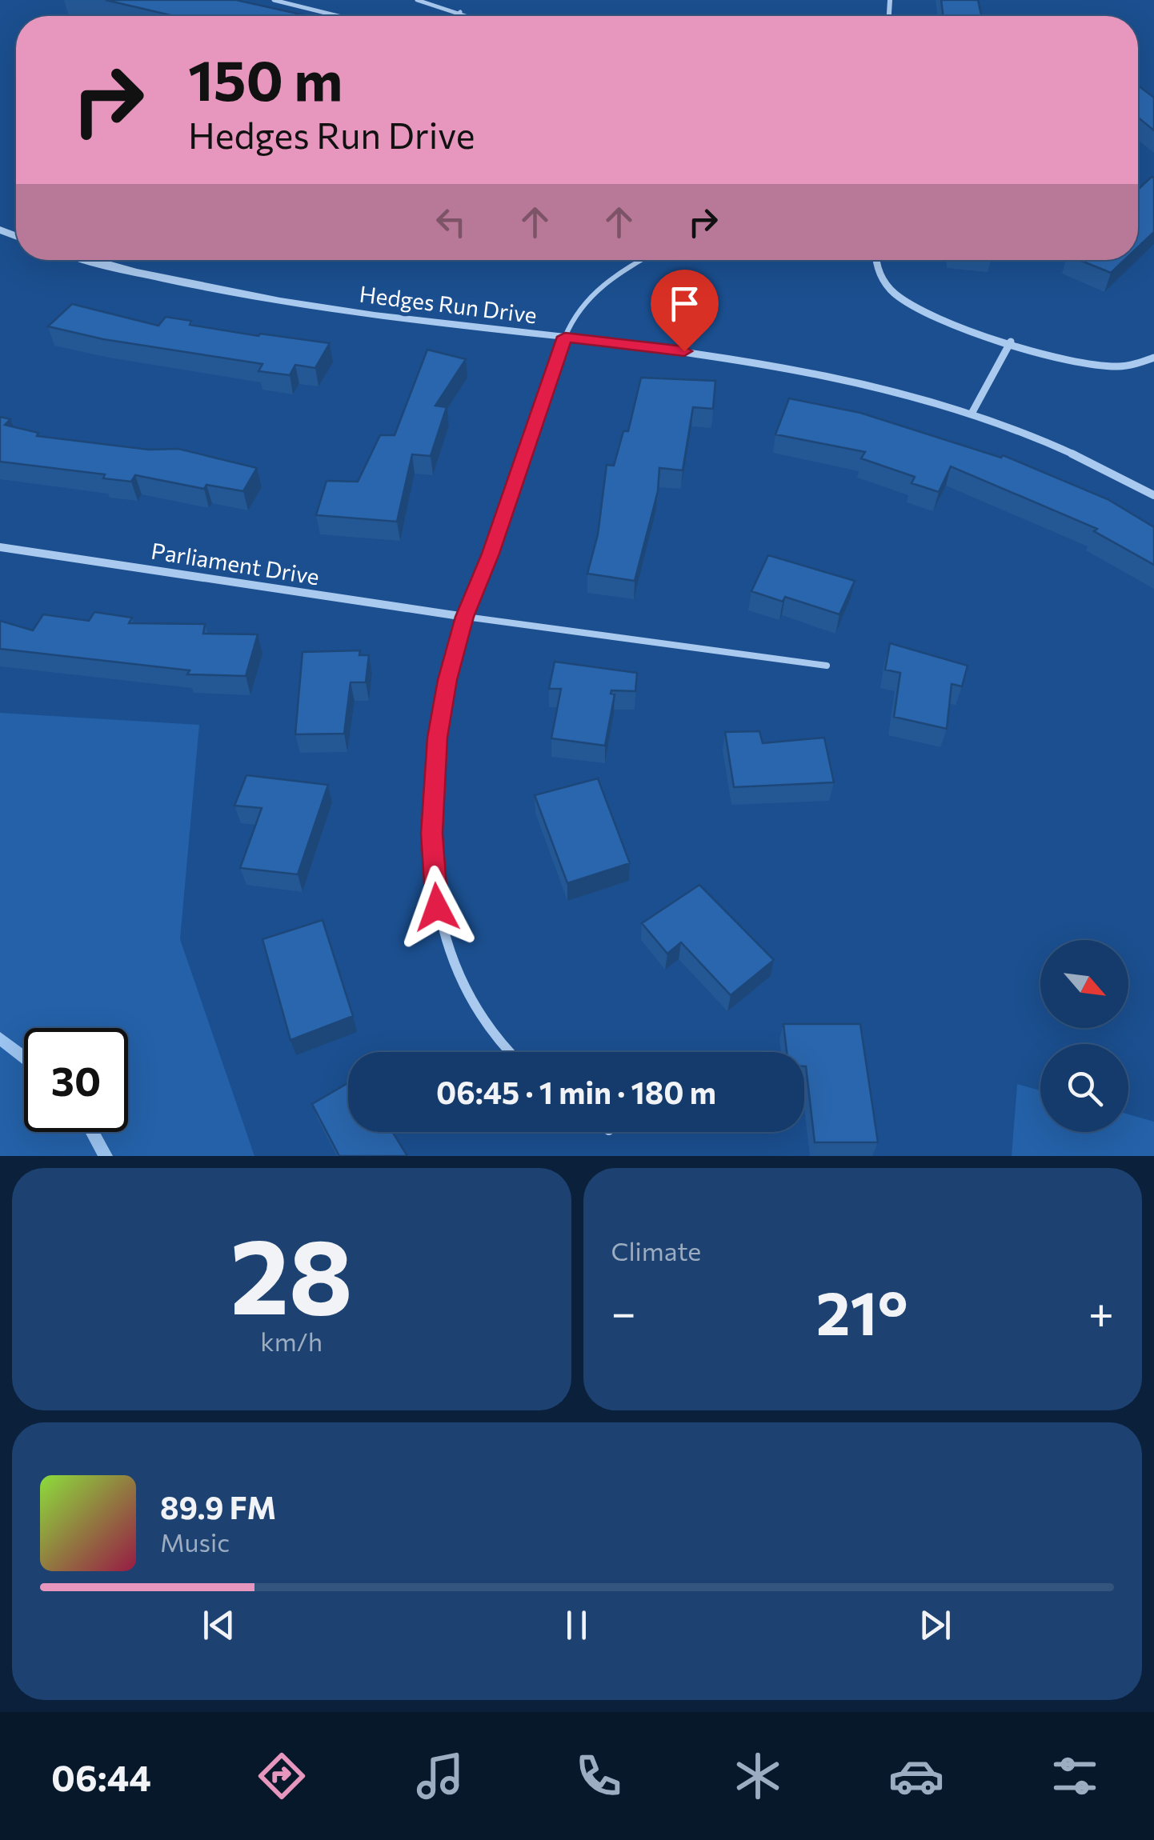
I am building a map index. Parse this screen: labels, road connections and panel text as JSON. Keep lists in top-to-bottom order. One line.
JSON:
{"streets":{"street":["Hedges Run Drive","Parliament Drive"]},"north":"bottom right","page":{"turn":["150 m","Hedges Run Drive"],"limit":"30","trip":"06:45 · 1 min · 180 m","tile":[["28","km/h"],"Climate"],"heat":["−","21°","+"],"song":["89.9 FM","Music"],"tabs":"06:44"}}
